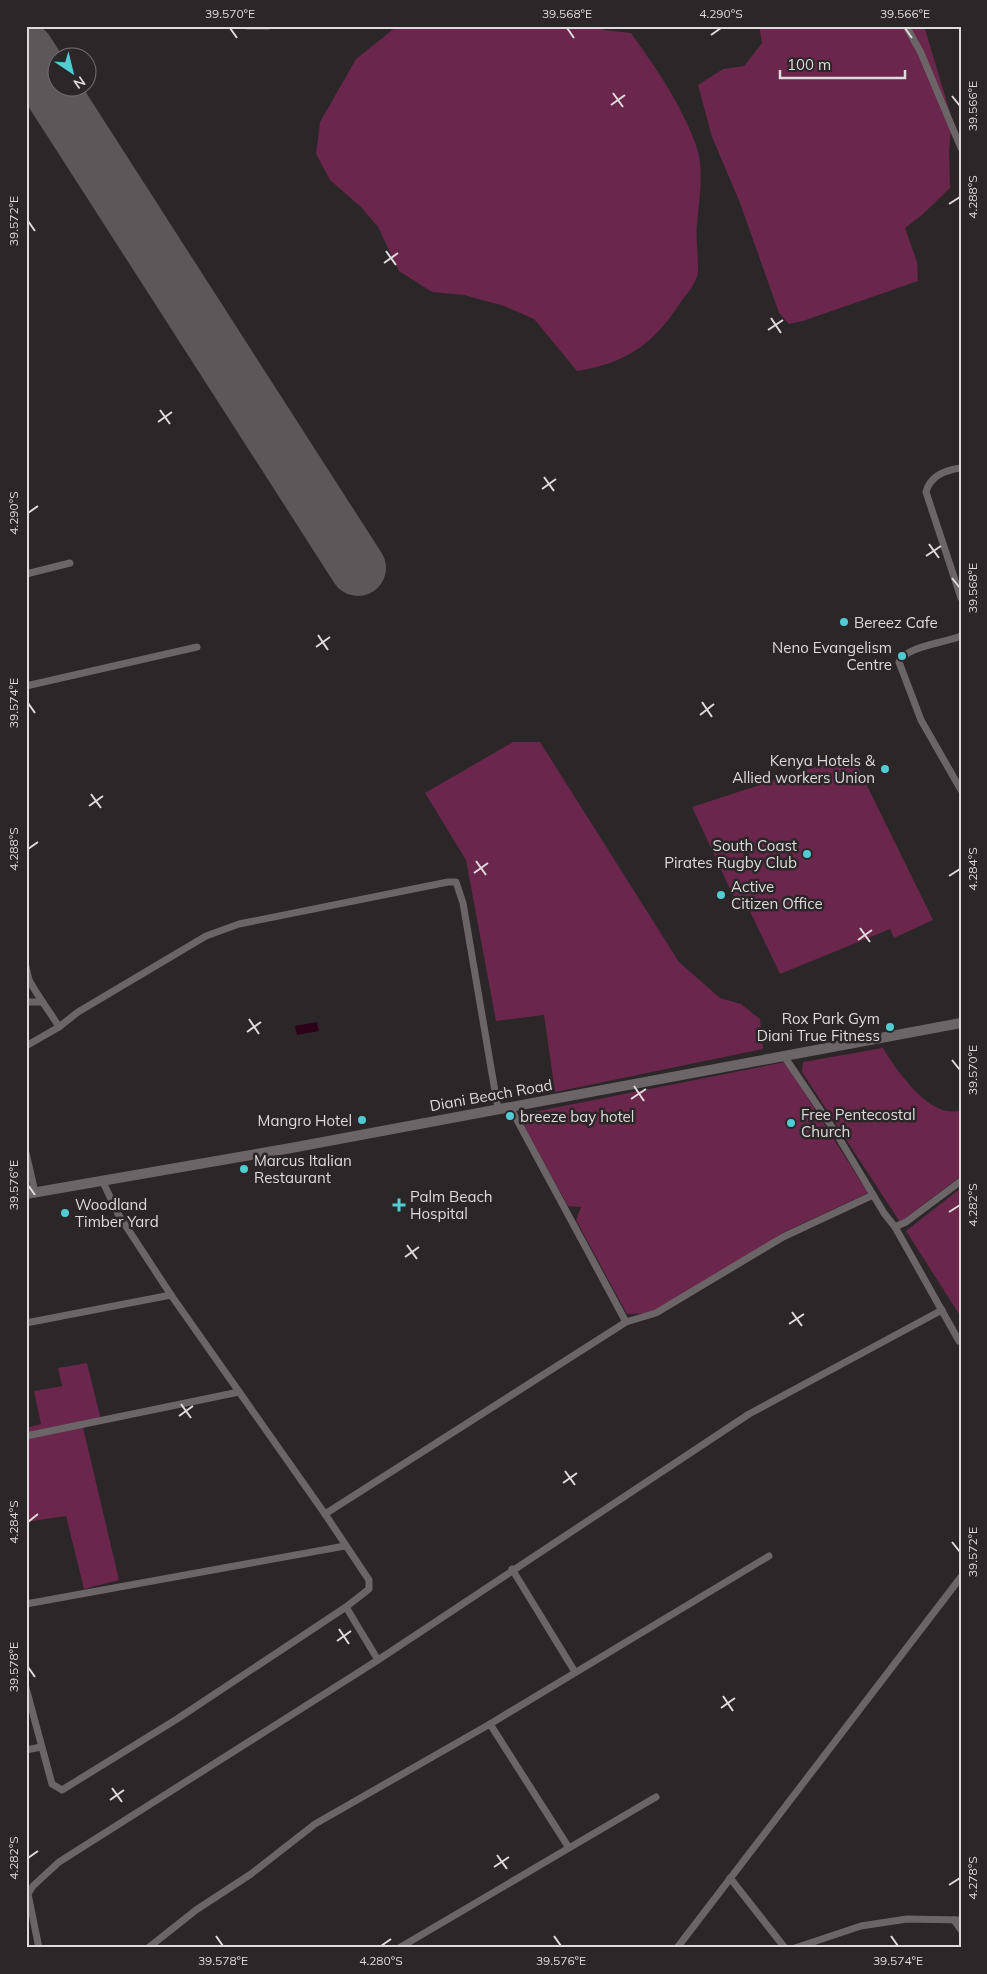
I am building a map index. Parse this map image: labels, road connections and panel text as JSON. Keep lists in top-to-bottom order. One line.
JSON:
{"streets":{"main road":["Diani Beach Road"]},"places":{"other":["Bereez Cafe","Neno Evangelism Centre","Kenya Hotels & Allied workers Union","South Coast Pirates Rugby Club","Active Citizen Office","Rox Park Gym Diani True Fitness","breeze bay hotel","Mangro Hotel","Free Pentecostal Church","Marcus Italian Restaurant","Woodland Timber Yard"],"health":["Palm Beach Hospital"]},"scale_bar":"100 m","north":"bottom right","coordinates":["39.570°E","39.568°E","4.290°S","39.566°E","4.288°S","39.572°E","39.574°E","4.284°S","39.576°E","4.282°S","39.578°E","4.278°S","4.280°S"]}
